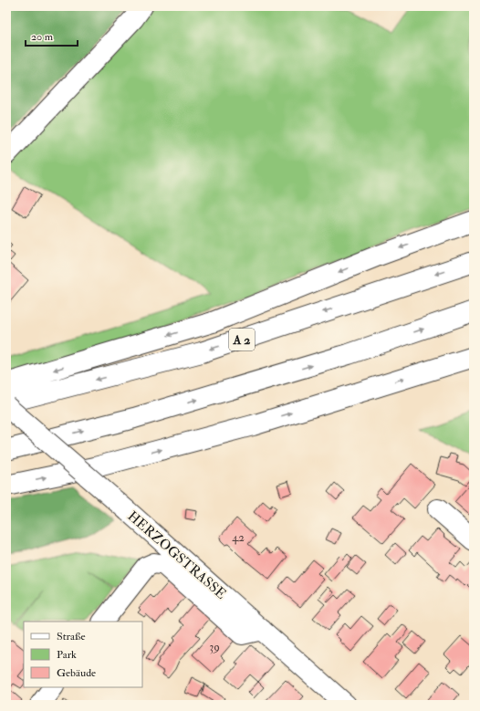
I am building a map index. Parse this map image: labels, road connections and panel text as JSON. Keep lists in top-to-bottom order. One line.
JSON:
{"streets":{"main road":["A 2","HERZOGSTRASSE"]},"house_numbers":["42","39"],"legend":["Straße","Park","Gebäude"],"scale_bar":"20 m"}
